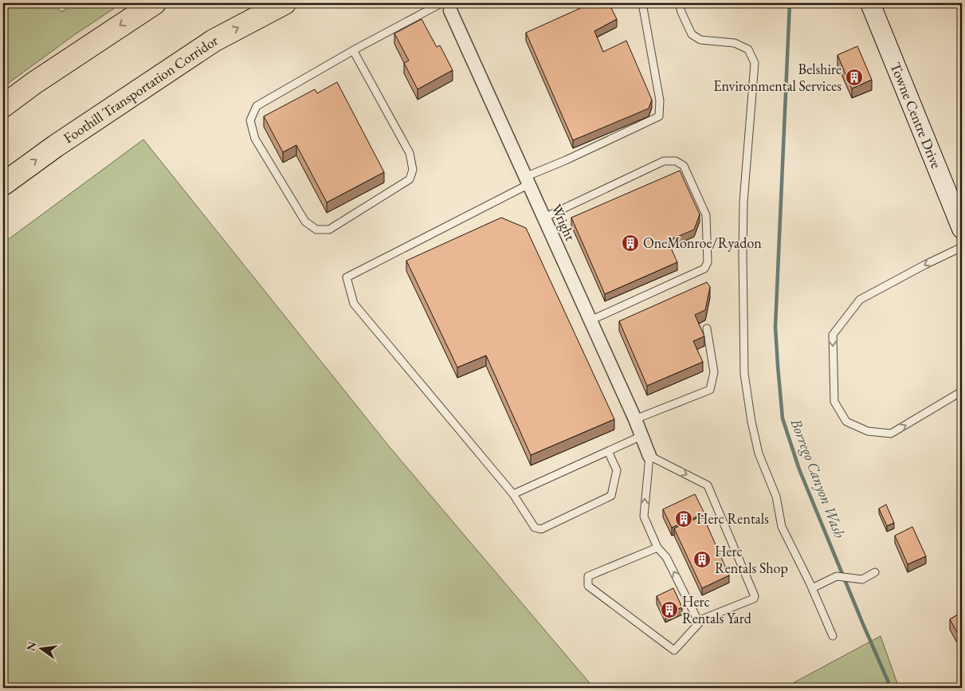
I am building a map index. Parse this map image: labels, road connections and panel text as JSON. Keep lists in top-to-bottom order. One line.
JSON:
{"streets":{"highway":["Foothill Transportation Corridor"],"street":["Towne Centre Drive","Wright"]},"water":["Borrego Canyon Wash"],"places":{"building":["Belshire Environmental Services","OneMonroe/Ryadon","Herc Rentals","Herc Rentals Shop","Herc Rentals Yard"]},"north":"left"}
